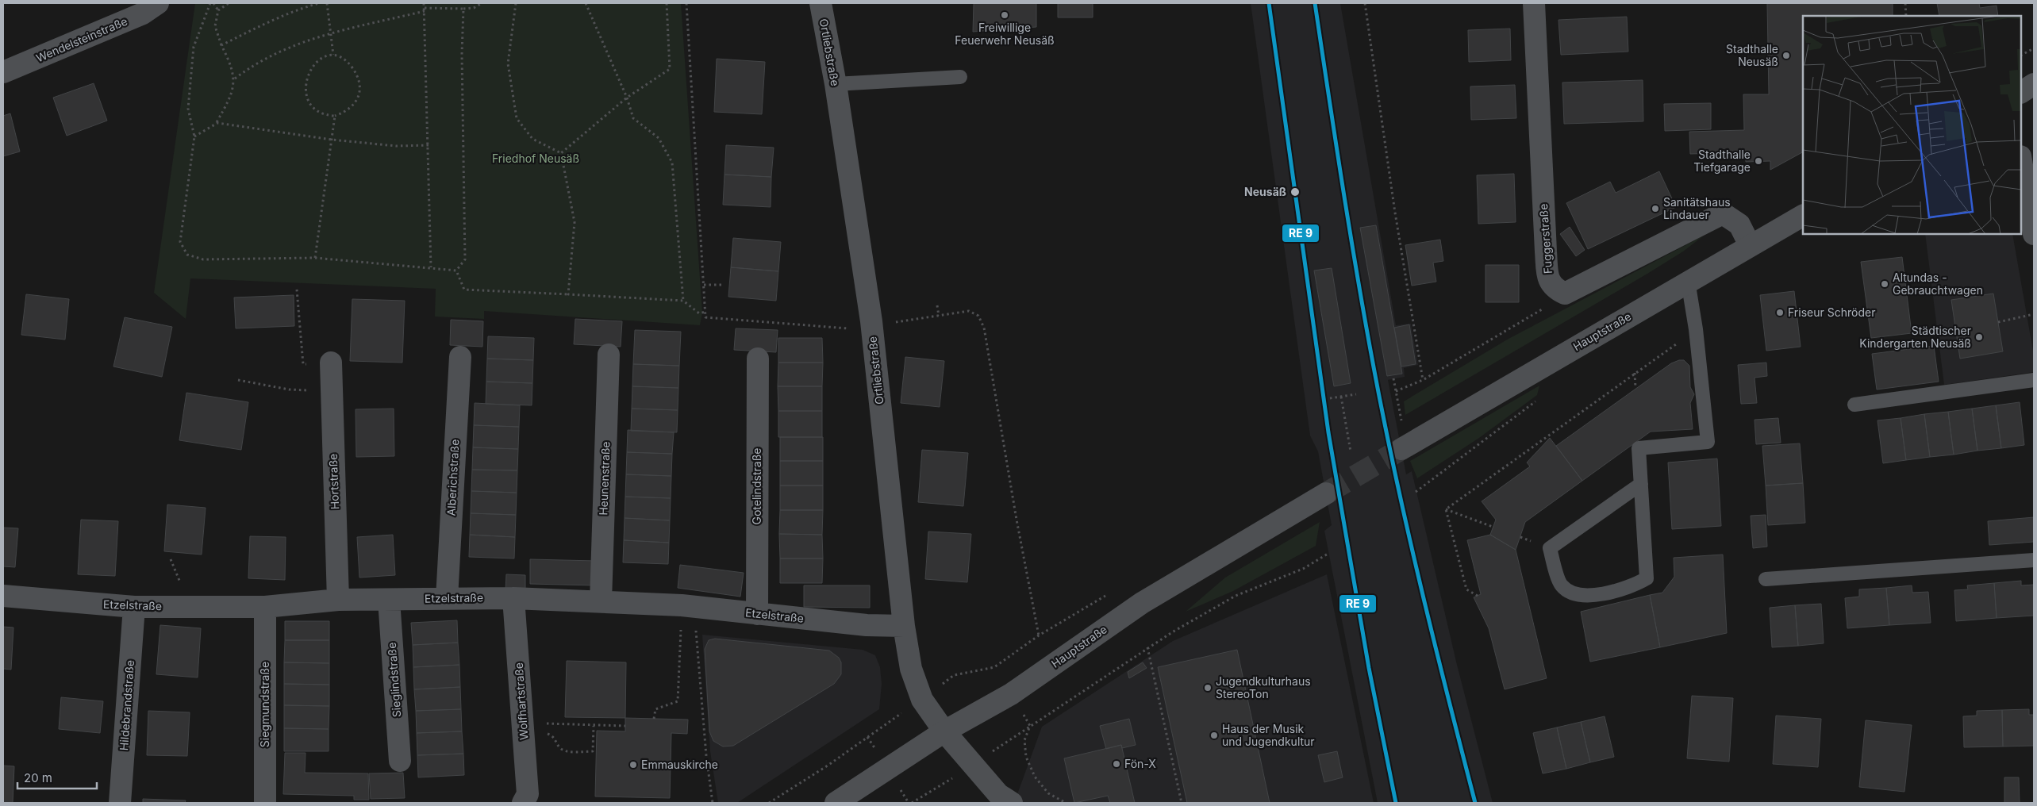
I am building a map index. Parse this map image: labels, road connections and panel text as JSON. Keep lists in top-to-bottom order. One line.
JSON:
{"streets":{"street":["Wendelsteinstraße","Ortliebstraße","Fuggerstraße","Hauptstraße","Alberichstraße","Heunenstraße","Hortstraße","Gotelindstraße","Etzelstraße","Sieglindstraße","Wolfhartstraße","Siegmundstraße","Hildebrandstraße"]},"crossings":[["Ortliebstraße","Hauptstraße"],["Ortliebstraße","Etzelstraße"],["Fuggerstraße","Hauptstraße"],["Alberichstraße","Etzelstraße"],["Heunenstraße","Etzelstraße"],["Hortstraße","Etzelstraße"],["Gotelindstraße","Etzelstraße"],["Etzelstraße","Sieglindstraße"],["Etzelstraße","Wolfhartstraße"],["Etzelstraße","Siegmundstraße"],["Etzelstraße","Hildebrandstraße"]],"parks":["Friedhof Neusäß"],"places":["Freiwillige Feuerwehr Neusäß","Stadthalle Neusäß","Stadthalle Tiefgarage","Neusäß","Sanitätshaus Lindauer","Altundas - Gebrauchtwagen","Friseur Schröder","Städtischer Kindergarten Neusäß","Jugendkulturhaus StereoTon","Haus der Musik und Jugendkultur","Fön-X","Emmauskirche"],"scale_bar":"20 m"}
